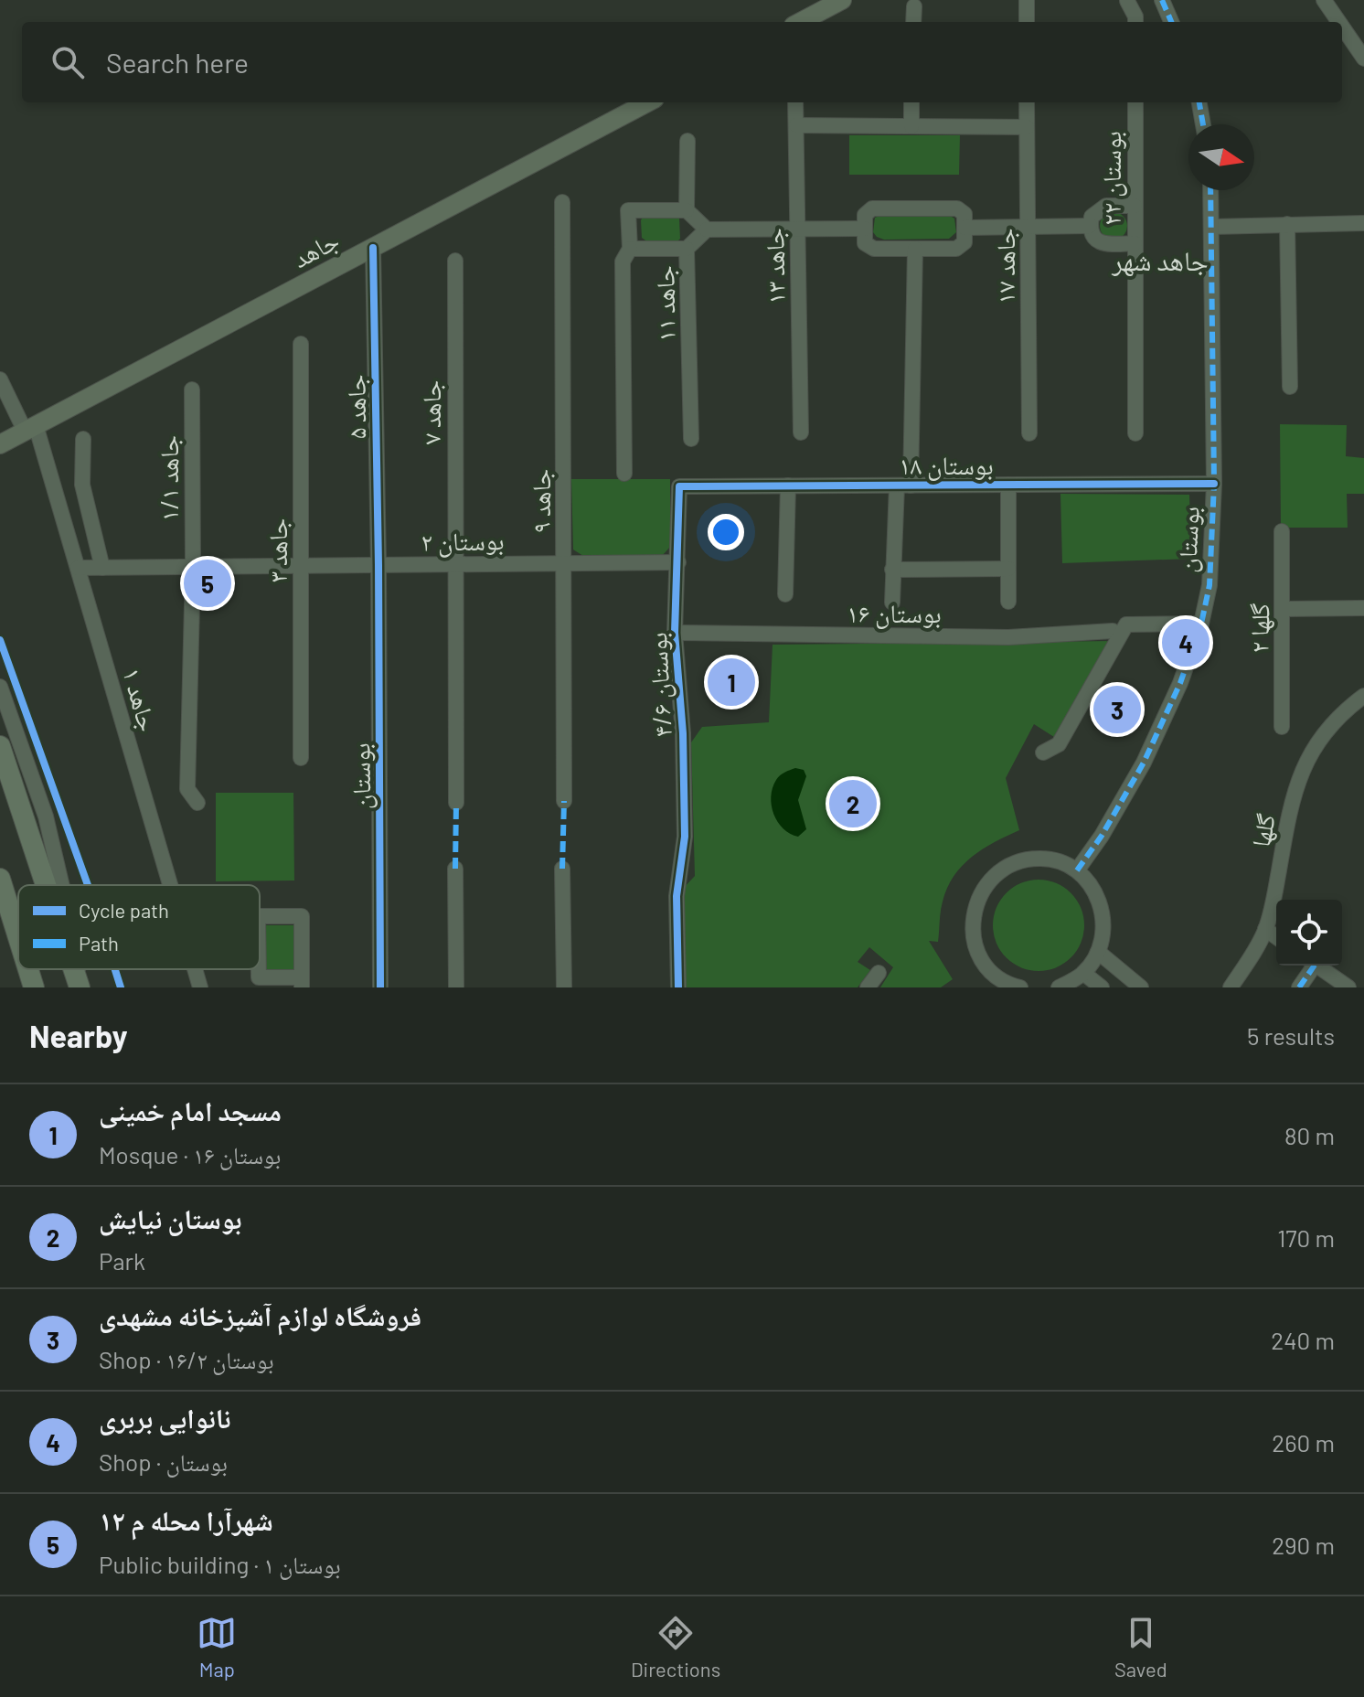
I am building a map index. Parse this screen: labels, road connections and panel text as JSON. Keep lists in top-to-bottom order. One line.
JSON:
{"streets":{"main road":["جاهد"],"street":["بوستان ۲۲","جاهد ۱۳","جاهد ۱۷","جاهد ۱۱","جاهد ۵","جاهد ۷","بوستان ۱۸","جاهد ۱/۱","جاهد ۹","بوستان","بوستان ۲","جاهد ۳","بوستان ۱۶","گلها ۲","بوستان ۴/۶","جاهد ۱","گلها"]},"crossings":[["جاهد","جاهد ۵"],["جاهد","جاهد ۱"],["جاهد ۵","بوستان"],["جاهد ۵","بوستان ۲"],["جاهد ۷","بوستان ۲"],["بوستان ۱۸","بوستان"],["بوستان ۱۸","بوستان ۴/۶"],["جاهد ۱/۱","بوستان ۲"],["جاهد ۹","بوستان ۲"],["بوستان","بوستان ۲"],["بوستان","بوستان ۱۶"],["بوستان ۲","جاهد ۳"],["بوستان ۲","بوستان ۴/۶"],["بوستان ۲","جاهد ۱"],["بوستان ۱۶","بوستان ۴/۶"]],"districts":["جاهد شهر"],"legend":["Cycle path","Path"],"north":"right","page":{"search":"Search here","pins":["5","4","1","3","2"],"heading":["Nearby","5 results"],"list":[{"mark":"1","name":"مسجد امام خمینی","note":"Mosque · بوستان ۱۶","value":"80 m"},{"mark":"2","name":"بوستان نیایش","note":"Park","value":"170 m"},{"mark":"3","name":"فروشگاه لوازم آشپزخانه مشهدی","note":"Shop · بوستان ۱۶/۲","value":"240 m"},{"mark":"4","name":"نانوایی بربری","note":"Shop · بوستان","value":"260 m"},{"mark":"5","name":"شهرآرا محله م ۱۲","note":"Public building · بوستان ۱","value":"290 m"}],"nav":["Map","Directions","Saved"]}}
